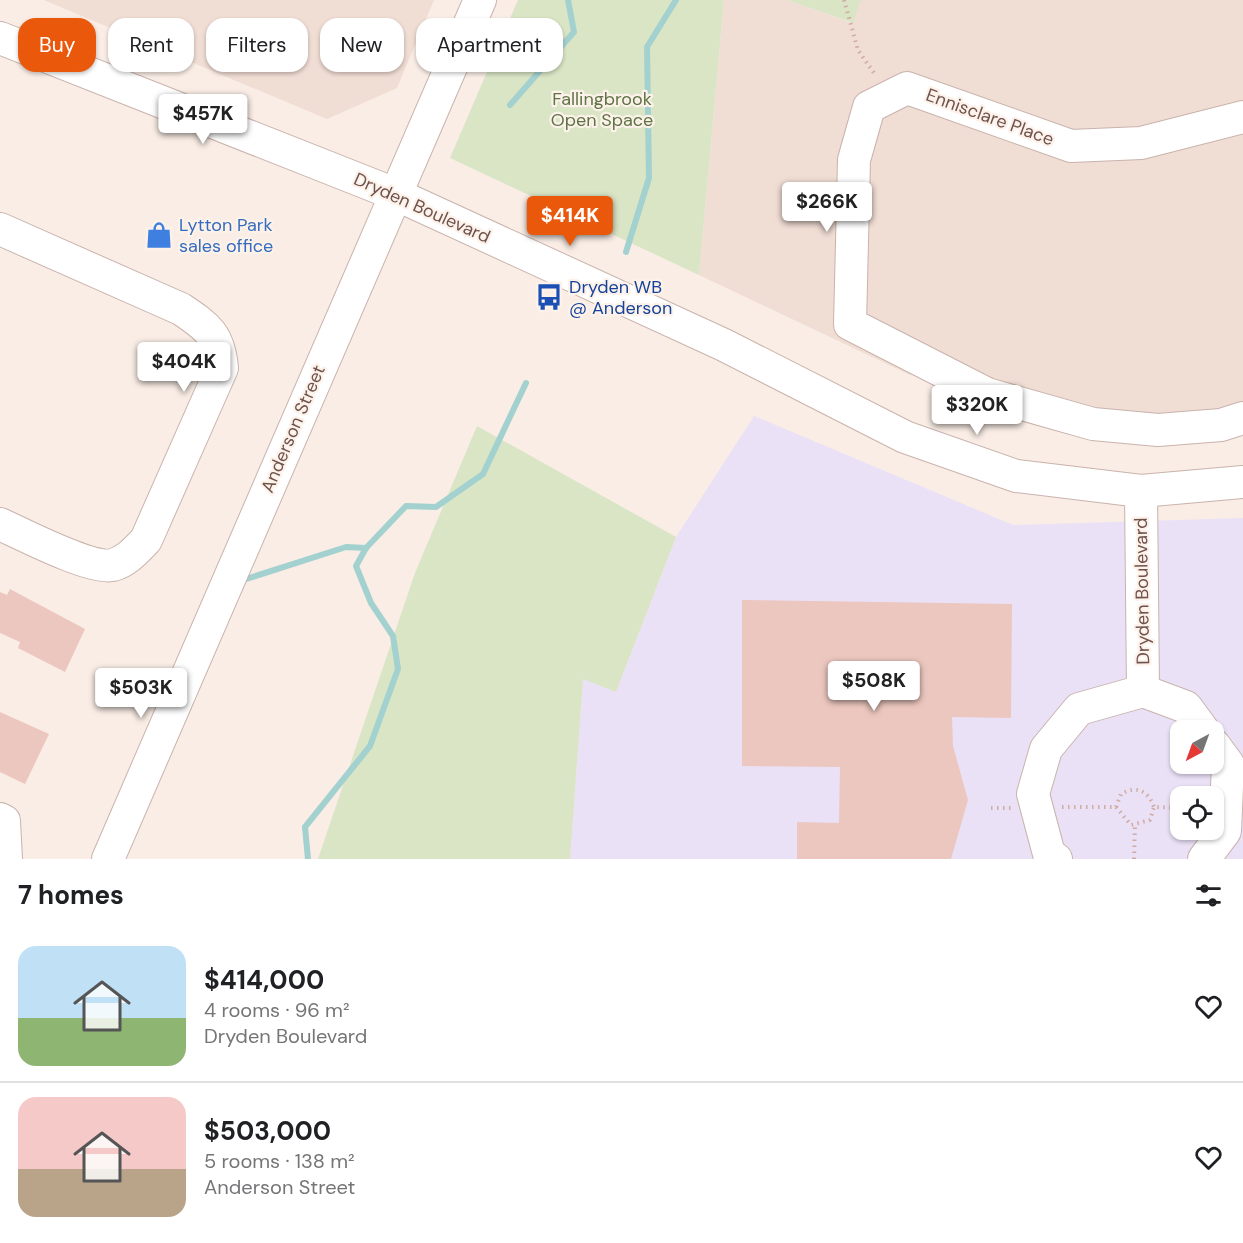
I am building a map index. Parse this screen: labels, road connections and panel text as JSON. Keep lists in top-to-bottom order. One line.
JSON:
{"streets":{"street":["Ennisclare Place","Dryden Boulevard","Anderson Street"]},"crossings":[["Dryden Boulevard","Anderson Street"]],"parks":["Fallingbrook Open Space"],"places":{"shop":["Lytton Park sales office"],"bus stop":["Dryden WB @ Anderson"]},"north":"bottom left","page":{"chip":["Buy","Rent","Filters","New","Apartment"],"price":["$457K","$266K","$414K","$404K","$320K","$508K","$503K"],"heading":"7 homes","list":[{"name":"$414,000","note":"4 rooms · 96 m² · Dryden Boulevard"},{"name":"$503,000","note":"5 rooms · 138 m² · Anderson Street"}]}}
